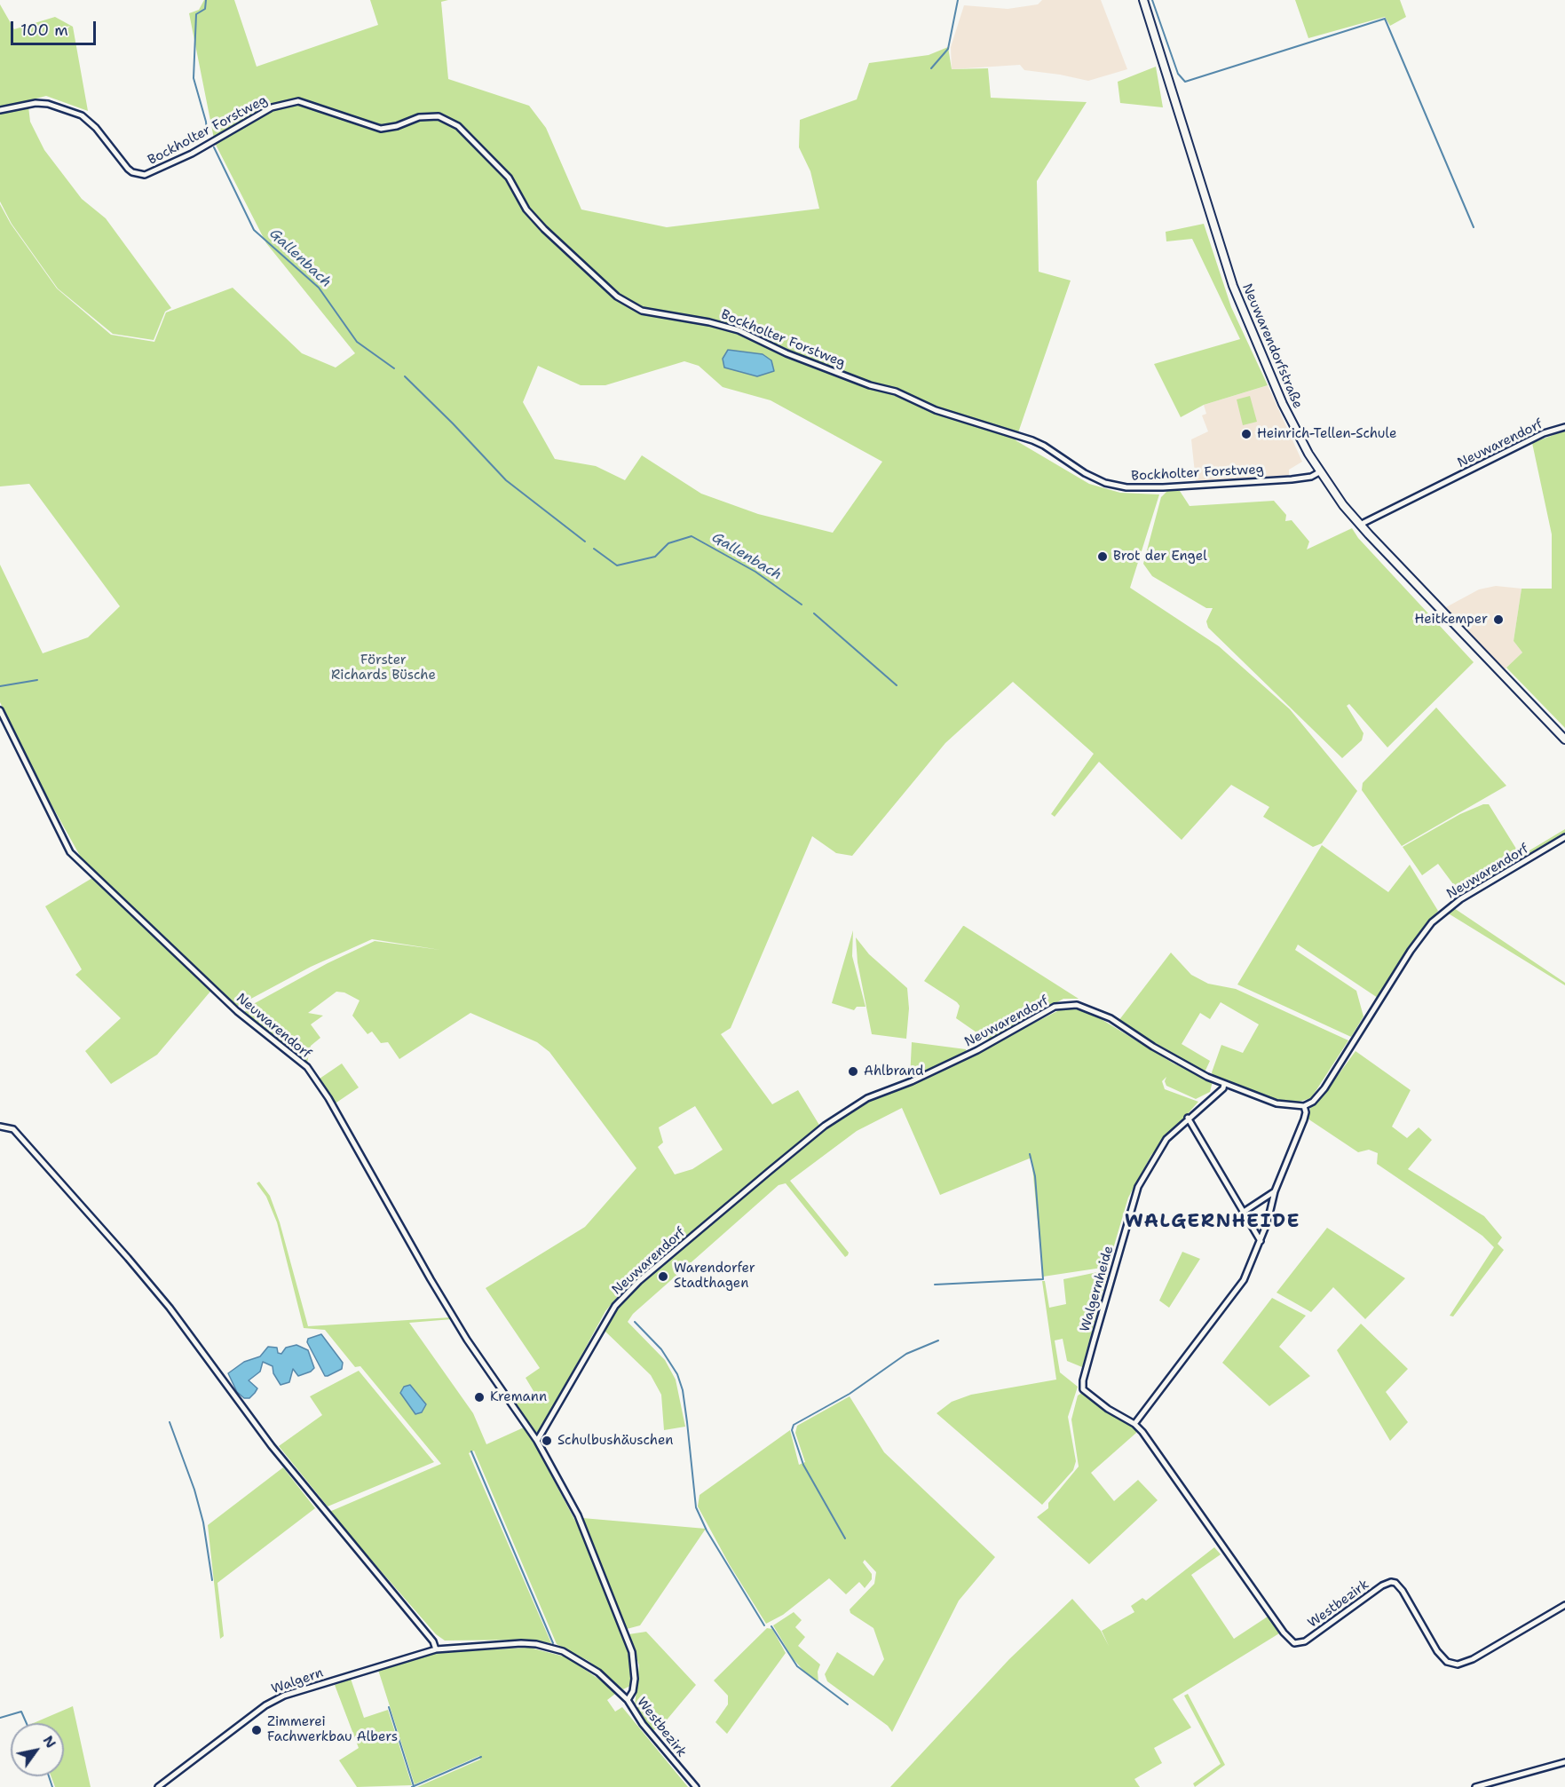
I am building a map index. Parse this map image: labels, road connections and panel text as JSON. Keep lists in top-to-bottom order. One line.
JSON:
{"streets":{"street":["Bockholter Forstweg","Neuwarendorfstraße","Neuwarendorf","Walgernheide","Westbezirk","Walgern"]},"crossings":[["Bockholter Forstweg","Neuwarendorfstraße"],["Neuwarendorfstraße","Neuwarendorf"],["Neuwarendorf","Walgernheide"],["Neuwarendorf","Westbezirk"],["Walgernheide","Westbezirk"],["Westbezirk","Walgern"]],"districts":["WALGERNHEIDE"],"water":["Gallenbach"],"parks":["Förster Richards Büsche"],"places":["Heinrich-Tellen-Schule","Brot der Engel","Heitkemper","Ahlbrand","Warendorfer Stadthagen","Kremann","Schulbushäuschen","Zimmerei Fachwerkbau Albers"],"scale_bar":"100 m","north":"top right"}
